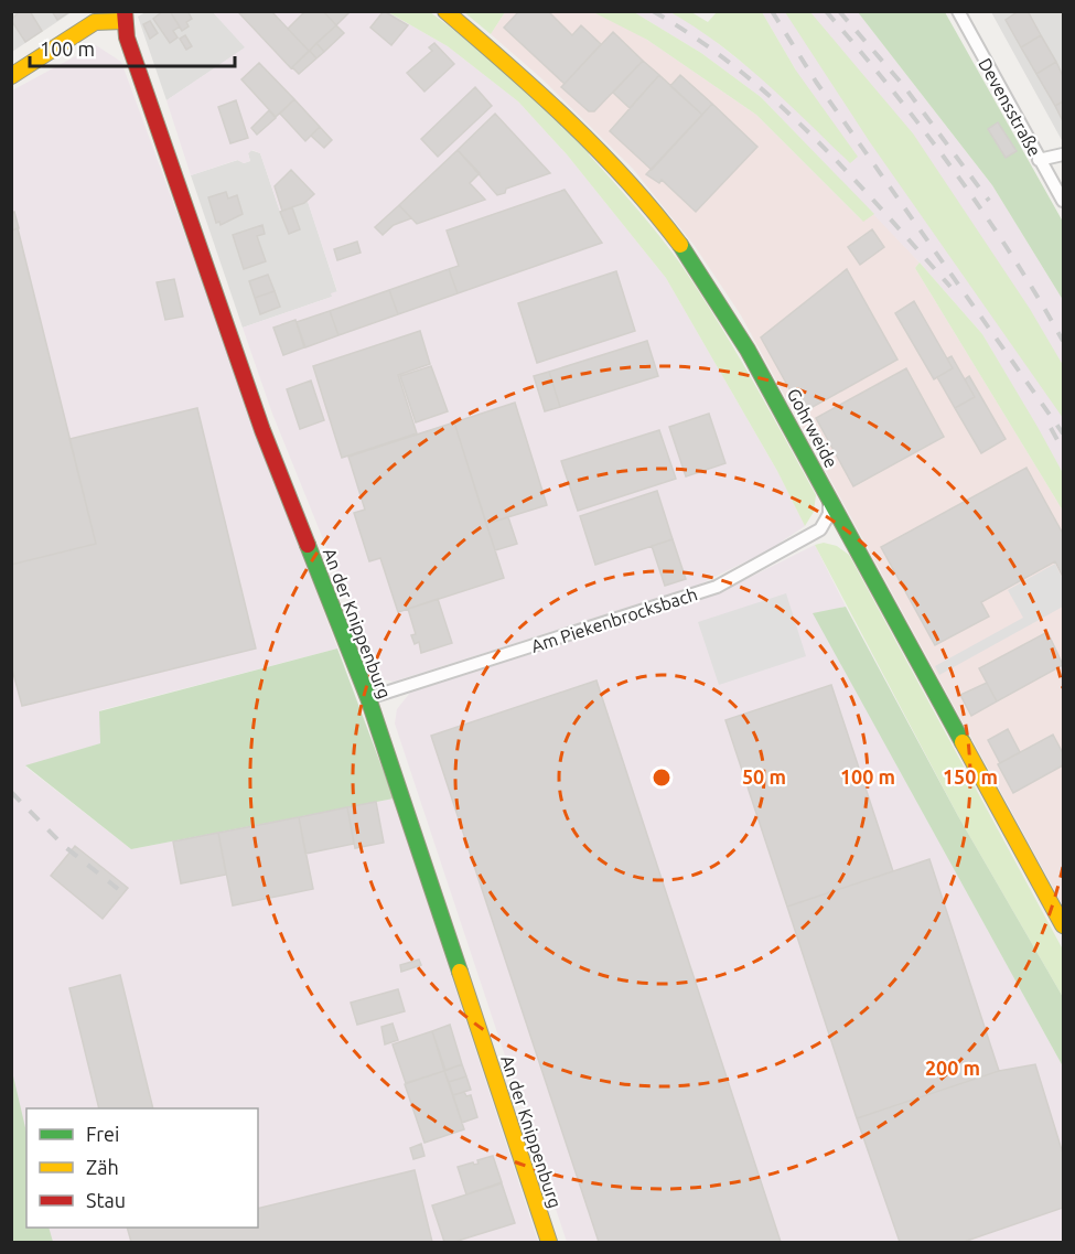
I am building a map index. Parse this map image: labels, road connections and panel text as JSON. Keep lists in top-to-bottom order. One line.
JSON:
{"streets":{"street":["Devensstraße","Gohrweide","Am Piekenbrocksbach","An der Knippenburg"]},"crossings":[["Gohrweide","Am Piekenbrocksbach"],["Am Piekenbrocksbach","An der Knippenburg"]],"legend":["Frei","Zäh","Stau"],"scale_bar":"100 m","rings":["50 m","100 m","150 m","200 m"]}
